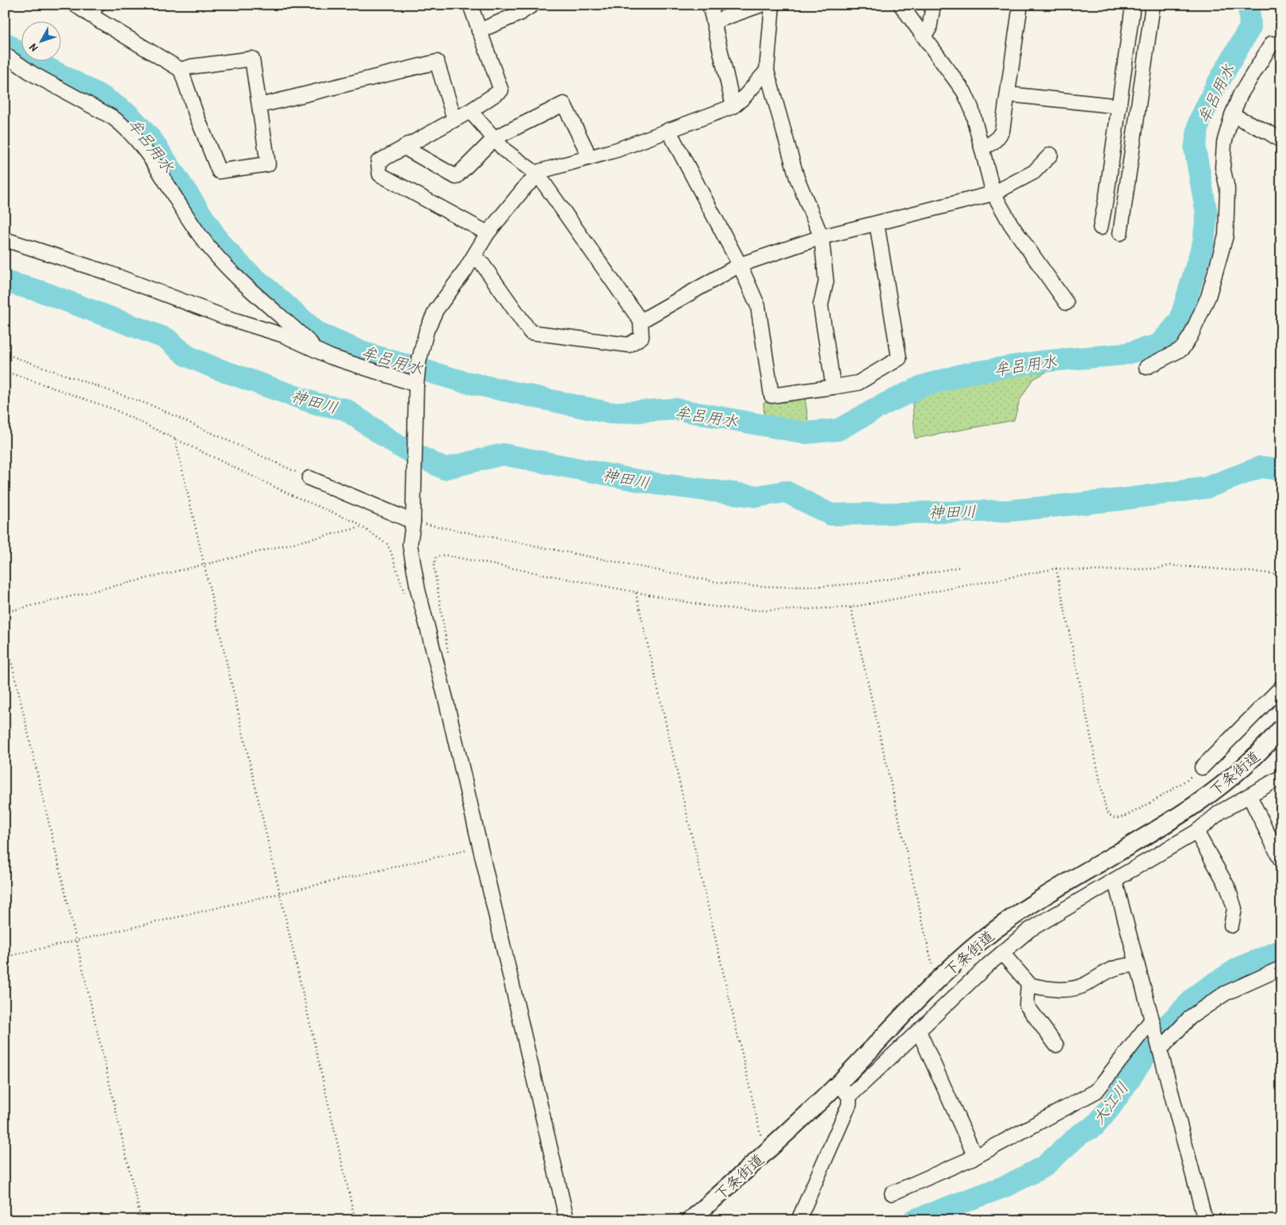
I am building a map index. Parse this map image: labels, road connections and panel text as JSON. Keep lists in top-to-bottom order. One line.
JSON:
{"streets":{"main road":["下条街道"]},"water":["牟呂用水","神田川","大江川"],"north":"bottom left"}
